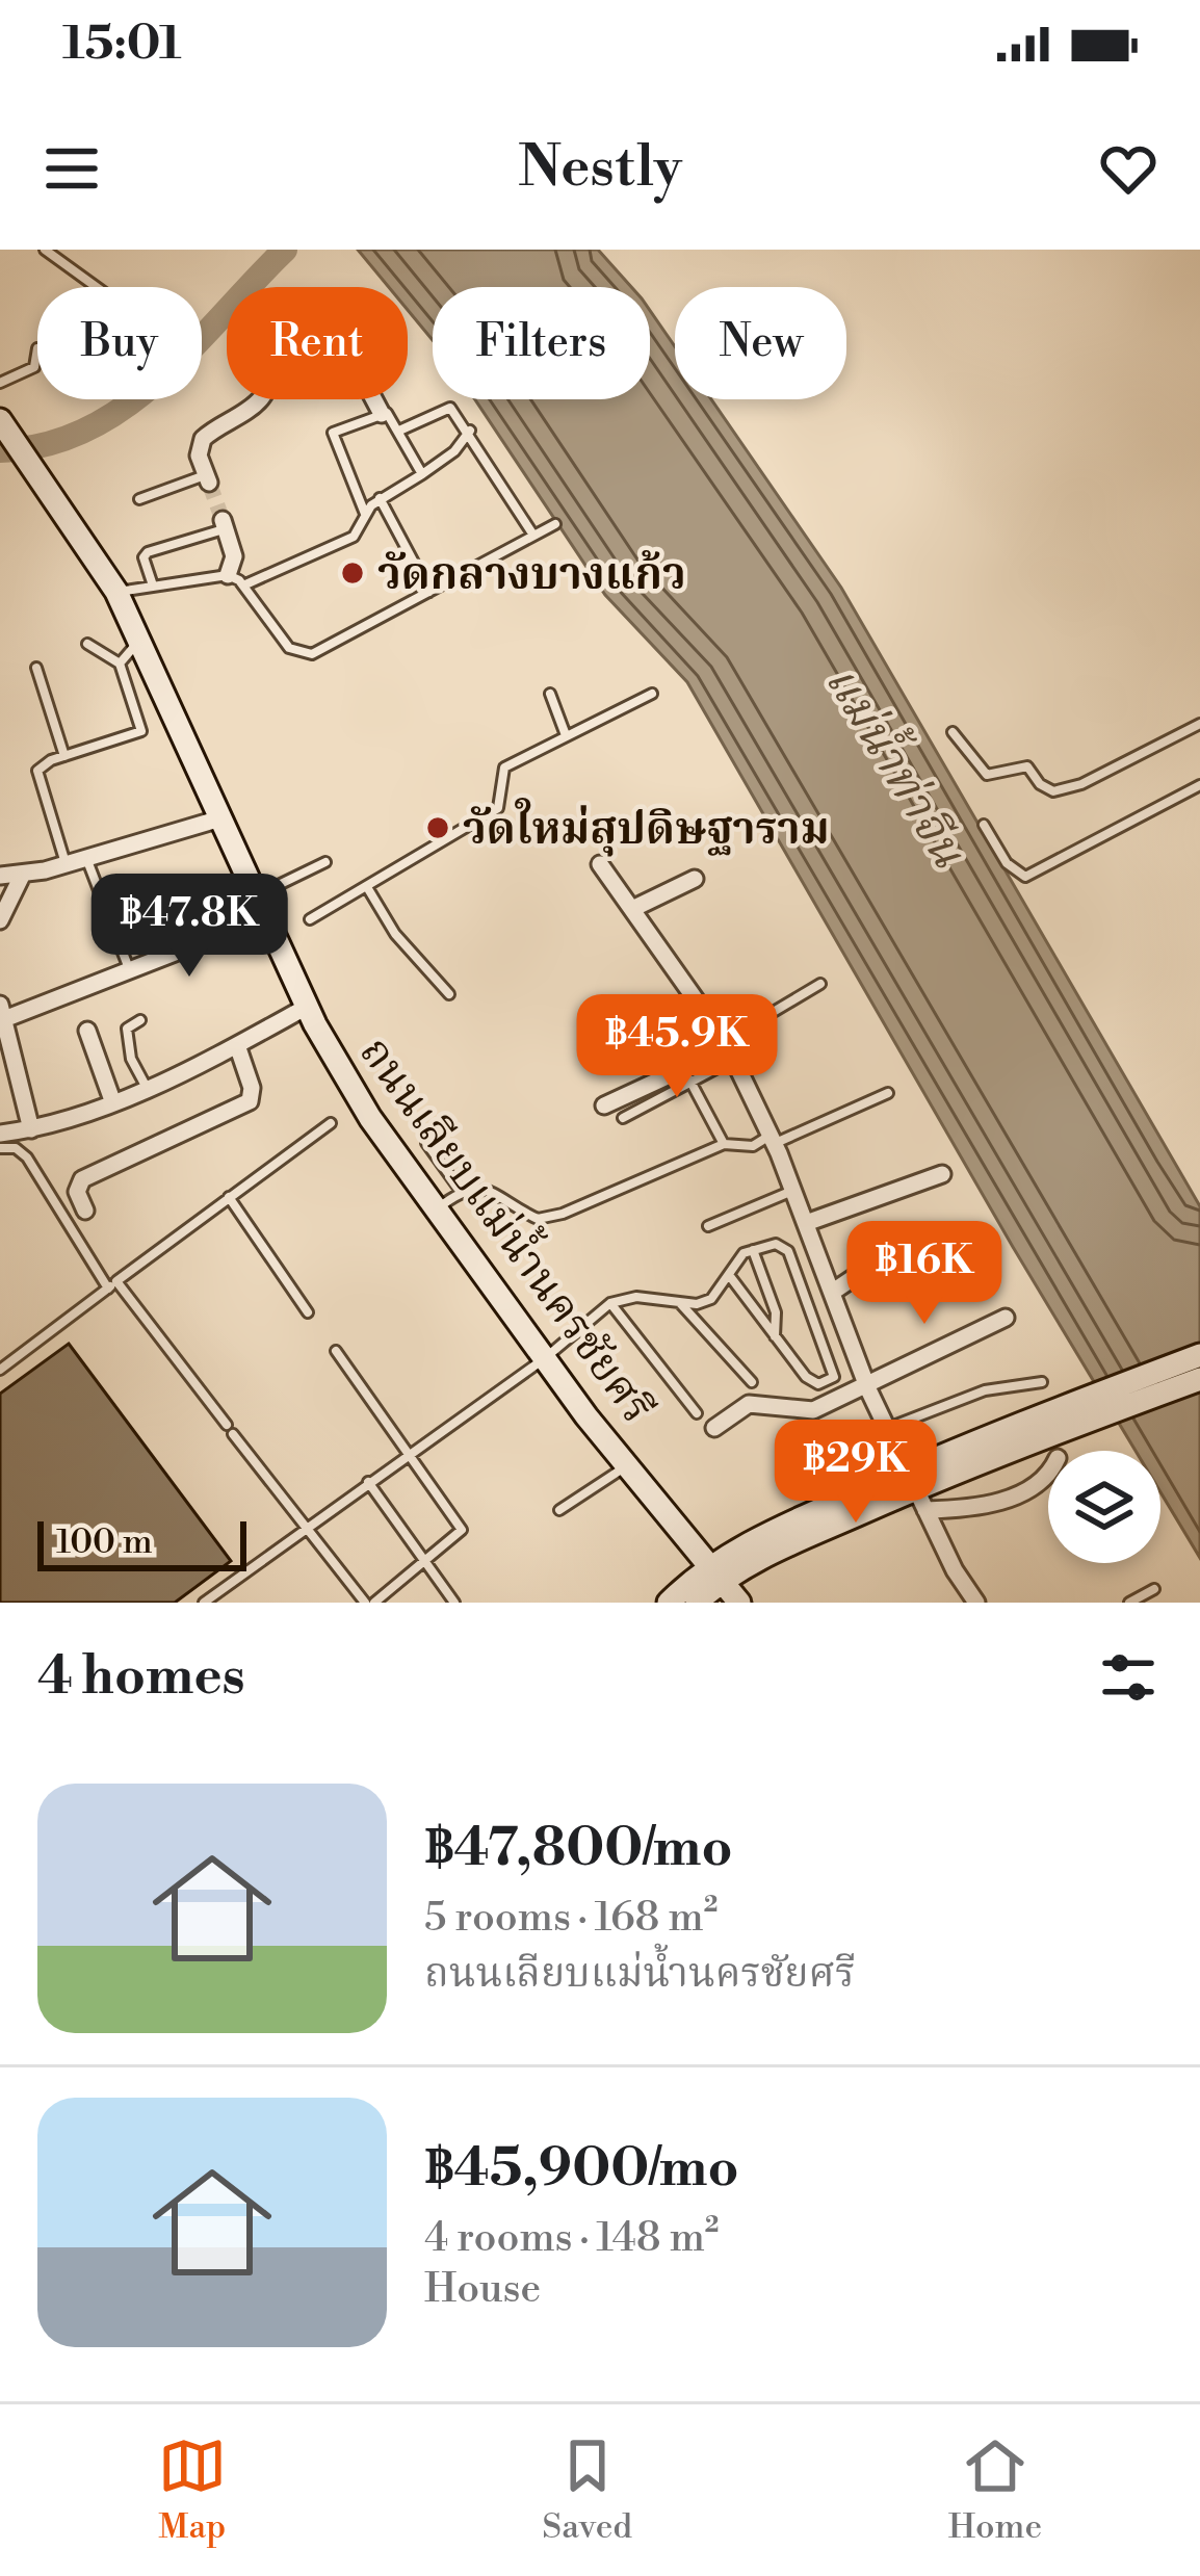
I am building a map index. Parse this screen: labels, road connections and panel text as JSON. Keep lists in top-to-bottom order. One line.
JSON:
{"streets":{"main road":["ถนนเลียบแม่น้ำนครชัยศรี"]},"water":["แม่น้ำท่าจีน"],"places":["วัดกลางบางแก้ว","วัดใหม่สุปดิษฐาราม"],"scale_bar":"100 m","page":{"status":"15:01","header":"Nestly","chip":["Buy","Rent","Filters","New"],"price":["฿47.8K","฿45.9K","฿16K","฿29K"],"scale":"100 m","heading":"4 homes","list":[{"name":"฿47,800/mo","note":"5 rooms · 168 m² · ถนนเลียบแม่น้ำนครชัยศรี"},{"name":"฿45,900/mo","note":"4 rooms · 148 m² · House"}],"tabs":["Map","Saved","Home"]}}
